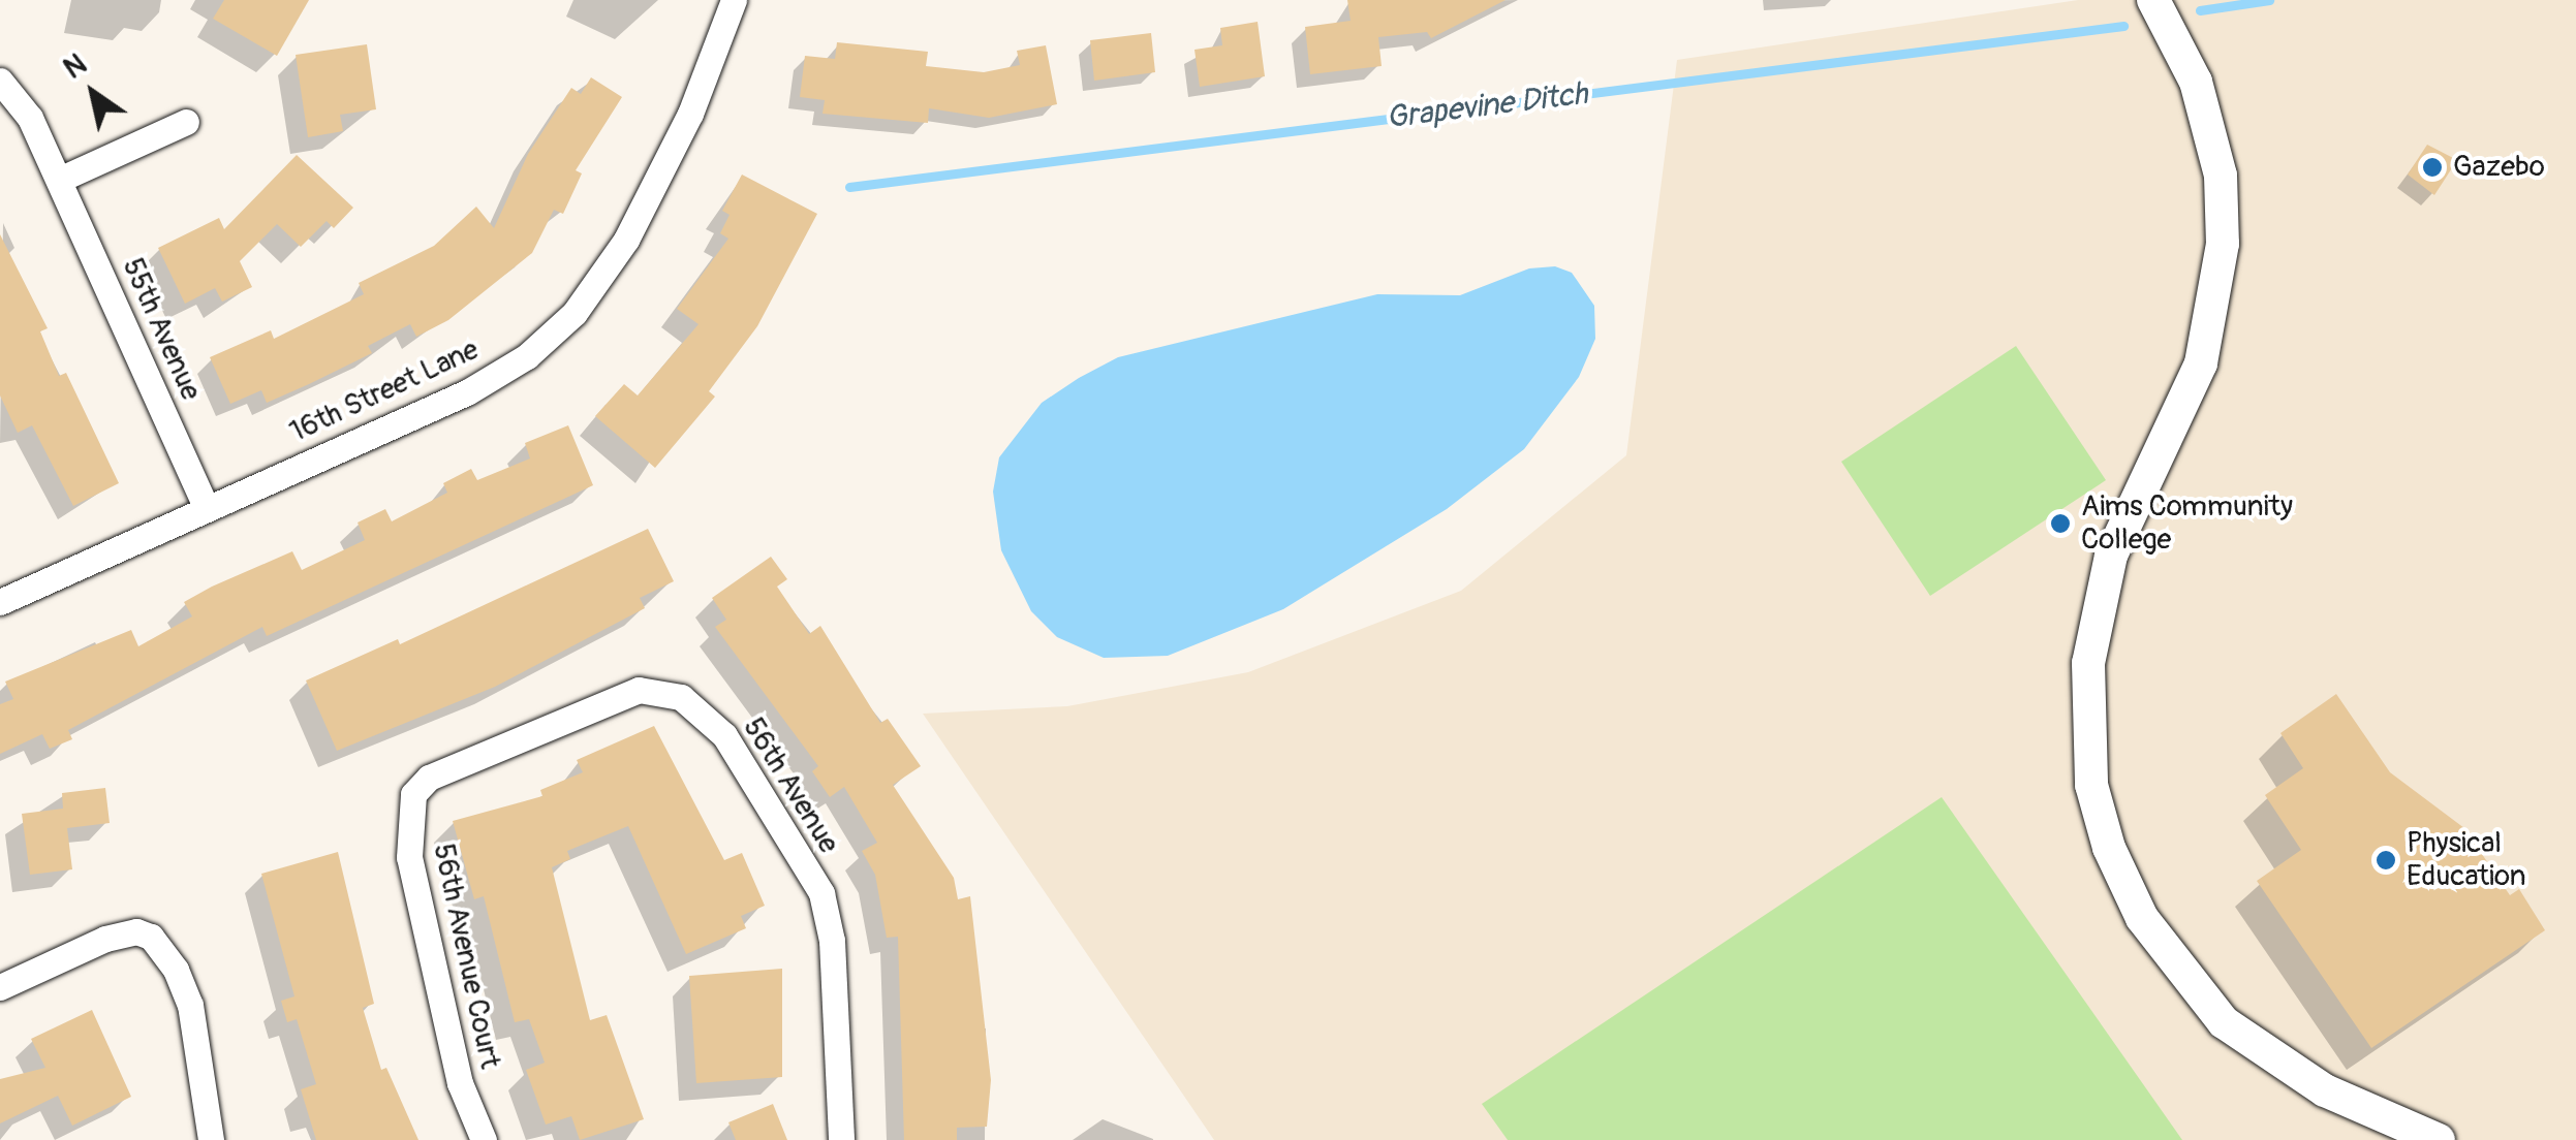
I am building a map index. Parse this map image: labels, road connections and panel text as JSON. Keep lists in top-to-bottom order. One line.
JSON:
{"streets":{"street":["55th Avenue","16th Street Lane","56th Avenue","56th Avenue Court"]},"crossings":[["55th Avenue","16th Street Lane"],["56th Avenue","56th Avenue Court"]],"water":["Grapevine Ditch"],"places":["Gazebo","Aims Community College","Physical Education"],"north":"top left"}
